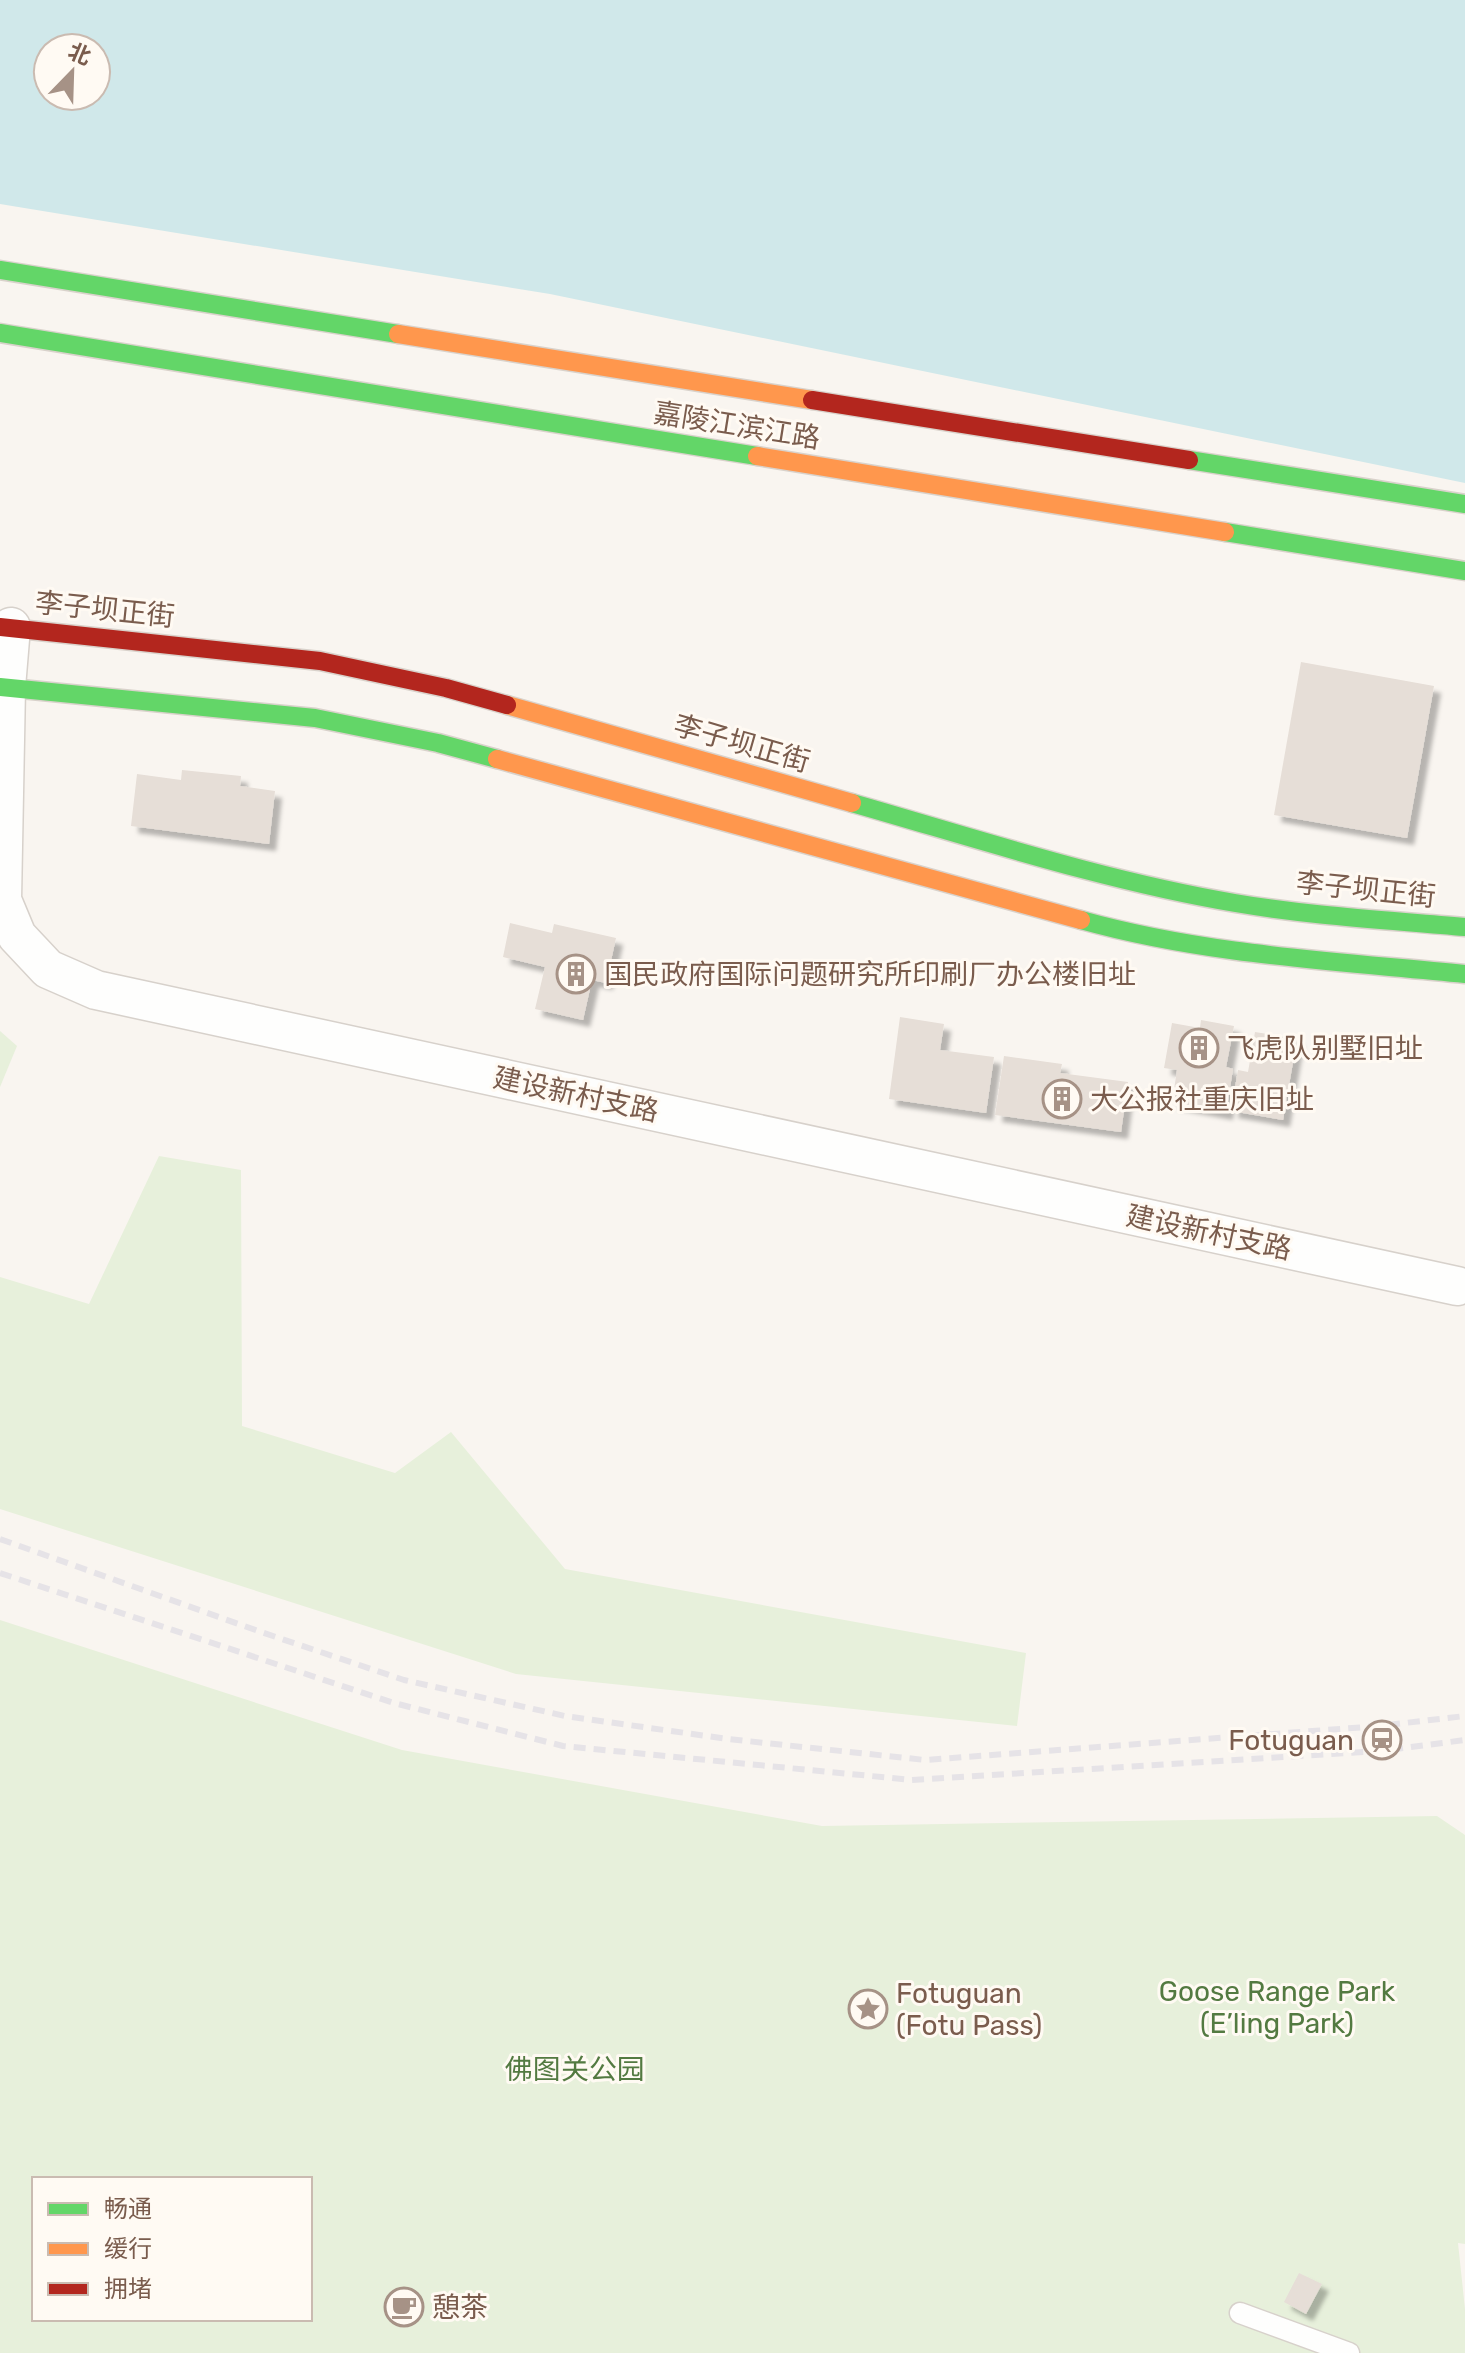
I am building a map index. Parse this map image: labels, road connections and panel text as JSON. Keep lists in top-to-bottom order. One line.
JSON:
{"streets":{"main road":["嘉陵江滨江路","李子坝正街"],"street":["建设新村支路"]},"crossings":[["李子坝正街","建设新村支路"]],"parks":["Goose Range Park (E’ling Park)","佛图关公园"],"places":{"building":["国民政府国际问题研究所印刷厂办公楼旧址","飞虎队别墅旧址","大公报社重庆旧址"],"station":["Fotuguan"],"place":["Fotuguan (Fotu Pass)"],"cafe":["憩茶"]},"legend":["畅通","缓行","拥堵"],"north":"top right"}
